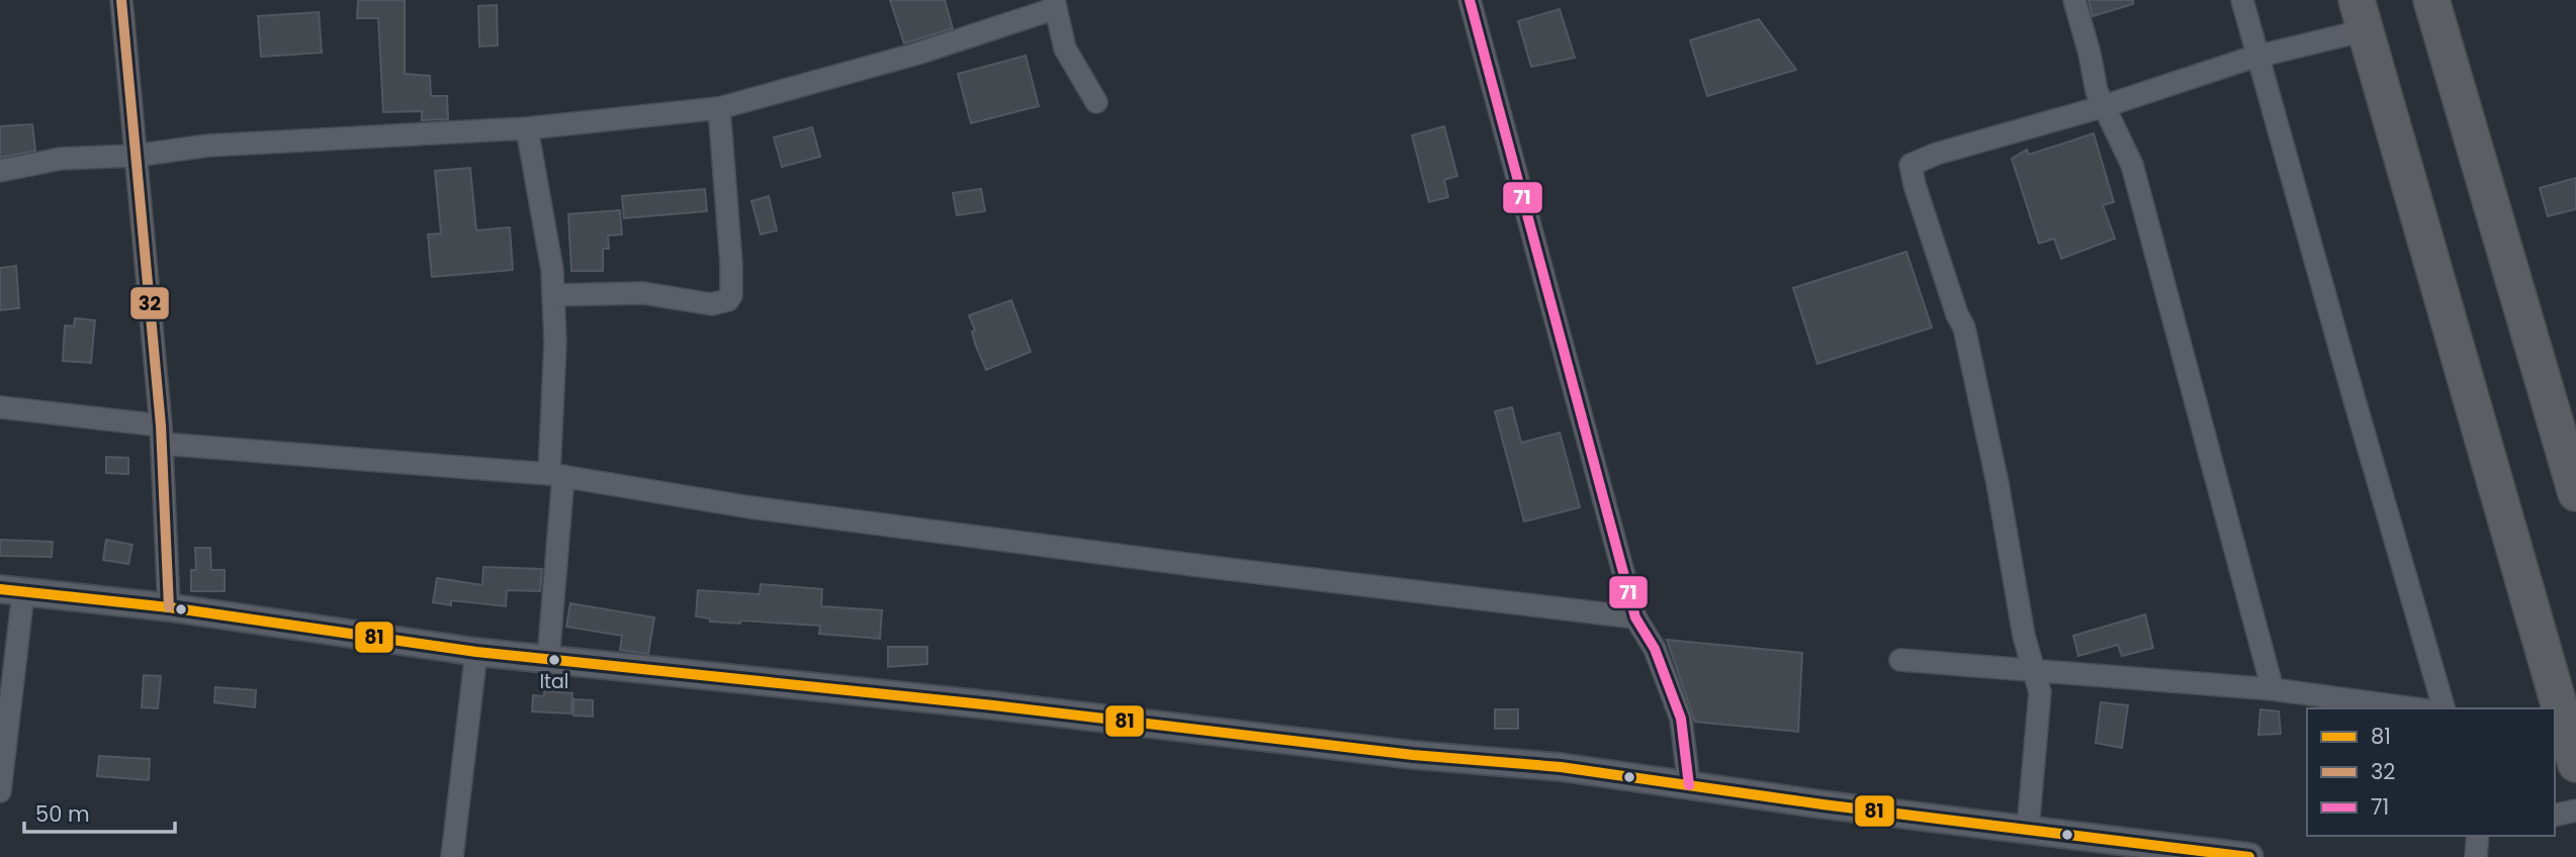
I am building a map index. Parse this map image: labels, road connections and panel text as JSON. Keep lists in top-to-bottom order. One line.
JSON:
{"places":["Ital"],"lines":["transit line 32","transit line 71","transit line 81"],"legend":["81","32","71"],"scale_bar":"50 m"}
